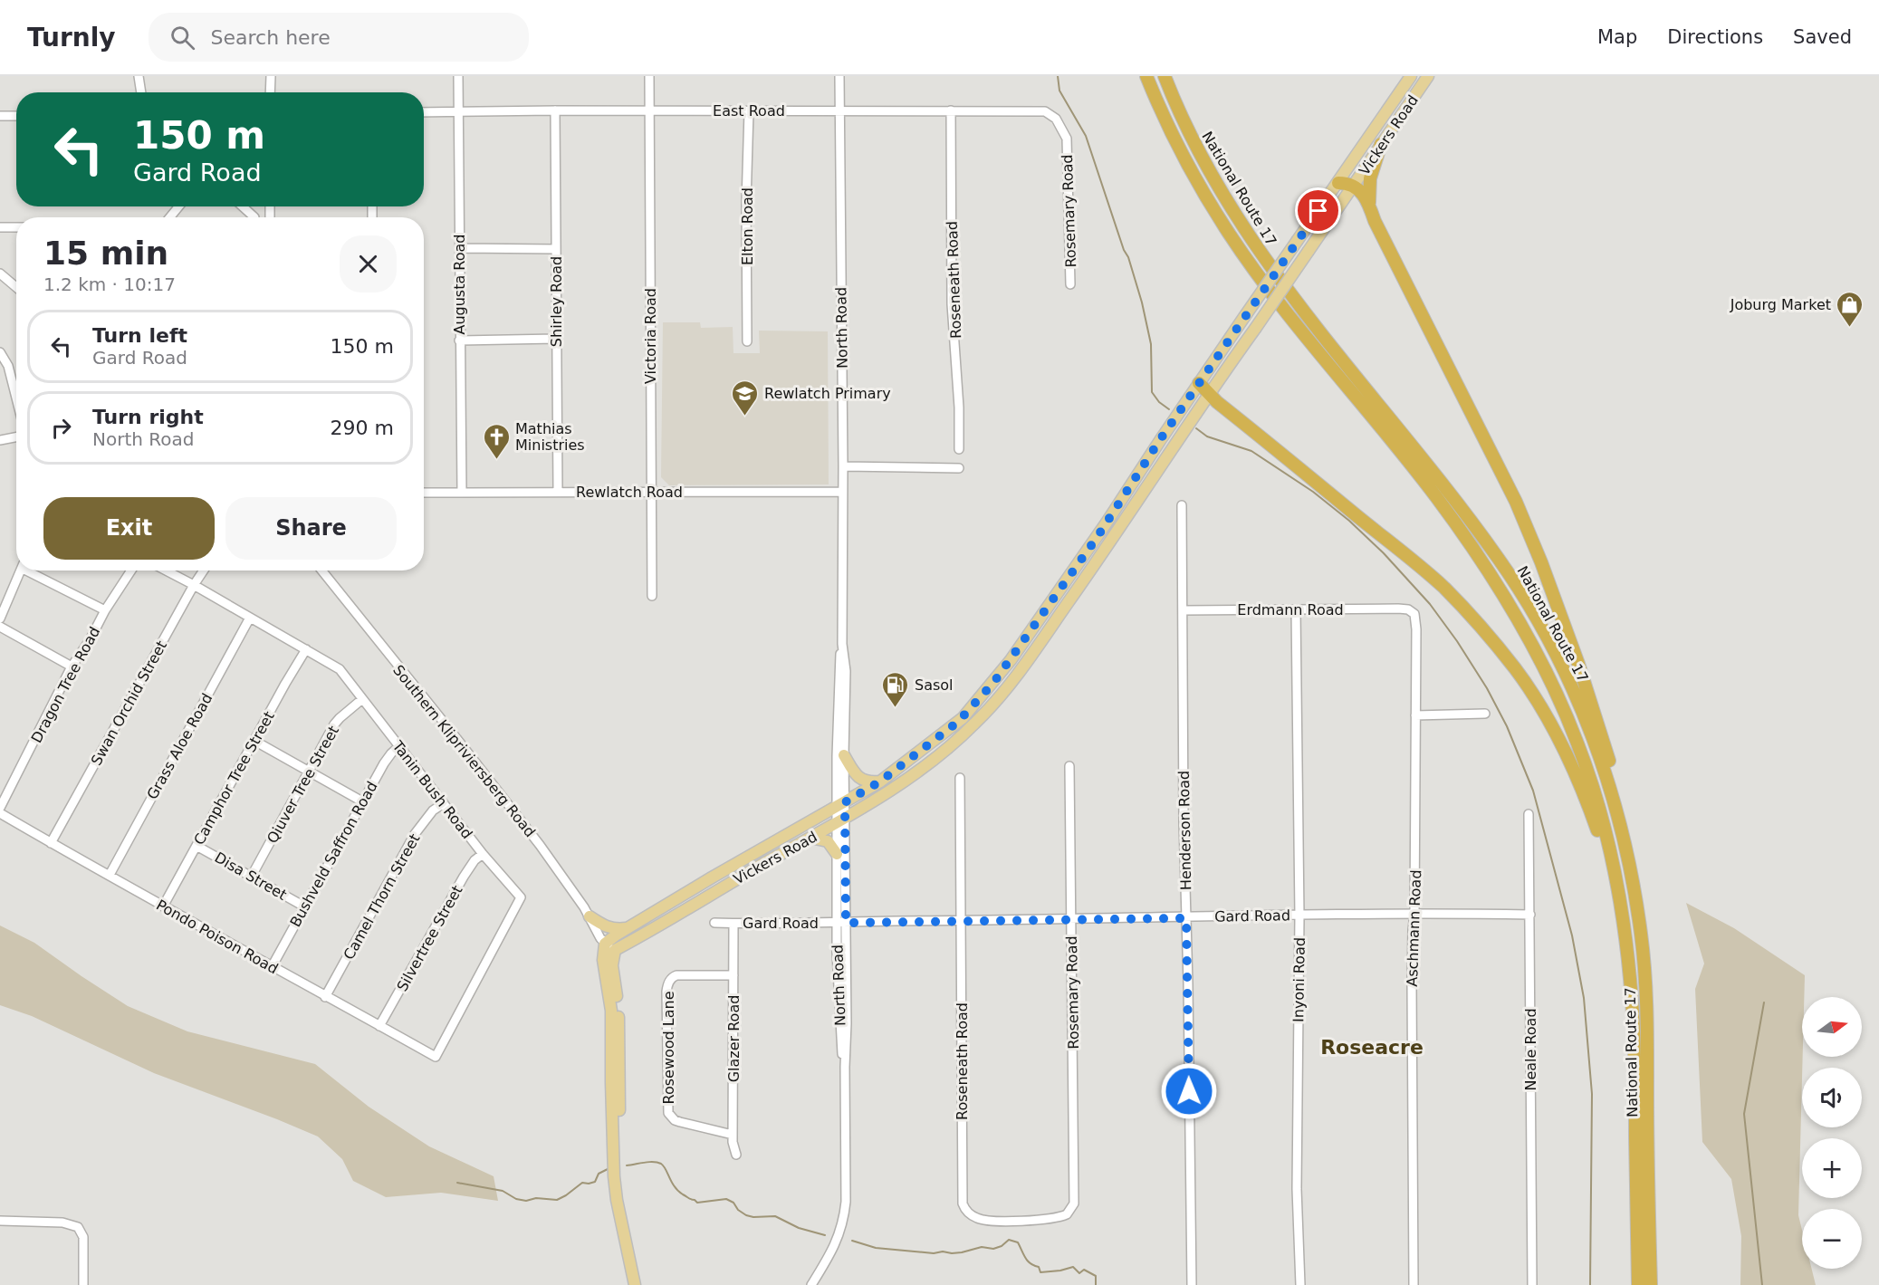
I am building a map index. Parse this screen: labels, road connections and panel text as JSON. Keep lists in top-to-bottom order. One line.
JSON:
{"streets":{"highway":["National Route 17"],"main road":["Vickers Road","Southern Klipriviersberg Road"],"street":["East Road","Rosemary Road","Elton Road","Roseneath Road","Augusta Road","Shirley Road","North Road","Victoria Road","Rewlatch Road","Erdmann Road","Dragon Tree Road","Swan Orchid Street","Grass Aloe Road","Camphor Tree Street","Qiuver Tree Street","Tanin Bush Road","Henderson Road","Bushveld Saffron Road","Disa Street","Camel Thorn Street","Gard Road","Aschmann Road","Pondo Poison Road","Silvertree Street","Inyoni Road","Glazer Road","Rosewood Lane","Neale Road"]},"crossings":[["East Road","Rosemary Road"],["East Road","Elton Road"],["East Road","Roseneath Road"],["East Road","Augusta Road"],["East Road","Shirley Road"],["East Road","North Road"],["East Road","Victoria Road"],["Vickers Road","North Road"],["Vickers Road","Southern Klipriviersberg Road"],["Rosemary Road","Roseneath Road"],["Rosemary Road","Gard Road"],["Roseneath Road","Gard Road"],["Augusta Road","Rewlatch Road"],["Shirley Road","Rewlatch Road"],["North Road","Rewlatch Road"],["North Road","Gard Road"],["Victoria Road","Rewlatch Road"],["Erdmann Road","Henderson Road"],["Erdmann Road","Aschmann Road"],["Erdmann Road","Inyoni Road"],["Swan Orchid Street","Tanin Bush Road"],["Swan Orchid Street","Pondo Poison Road"],["Grass Aloe Road","Tanin Bush Road"],["Grass Aloe Road","Pondo Poison Road"],["Camphor Tree Street","Tanin Bush Road"],["Camphor Tree Street","Disa Street"],["Camphor Tree Street","Pondo Poison Road"],["Qiuver Tree Street","Tanin Bush Road"],["Qiuver Tree Street","Disa Street"],["Tanin Bush Road","Bushveld Saffron Road"],["Tanin Bush Road","Camel Thorn Street"],["Tanin Bush Road","Pondo Poison Road"],["Tanin Bush Road","Silvertree Street"],["Henderson Road","Gard Road"],["Bushveld Saffron Road","Disa Street"],["Bushveld Saffron Road","Pondo Poison Road"],["Camel Thorn Street","Pondo Poison Road"],["Gard Road","Aschmann Road"],["Gard Road","Inyoni Road"],["Gard Road","Glazer Road"],["Gard Road","Neale Road"],["Pondo Poison Road","Silvertree Street"],["Glazer Road","Rosewood Lane"]],"districts":["Roseacre"],"places":{"shop":["Joburg Market"],"school or university":["Rewlatch Primary"],"church":["Mathias Ministries"],"fuel station":["Sasol"]},"north":"right","page":{"header":"Turnly","search":"Search here","nav":["Map","Directions","Saved"],"turn":["150 m","Gard Road"],"heading":["15 min","1.2 km · 10:17"],"list":[{"name":"Turn left","note":"Gard Road","value":"150 m"},{"name":"Turn right","note":"North Road","value":"290 m"}],"buttons":["Exit","Share"],"map_buttons":["+","−"]}}
